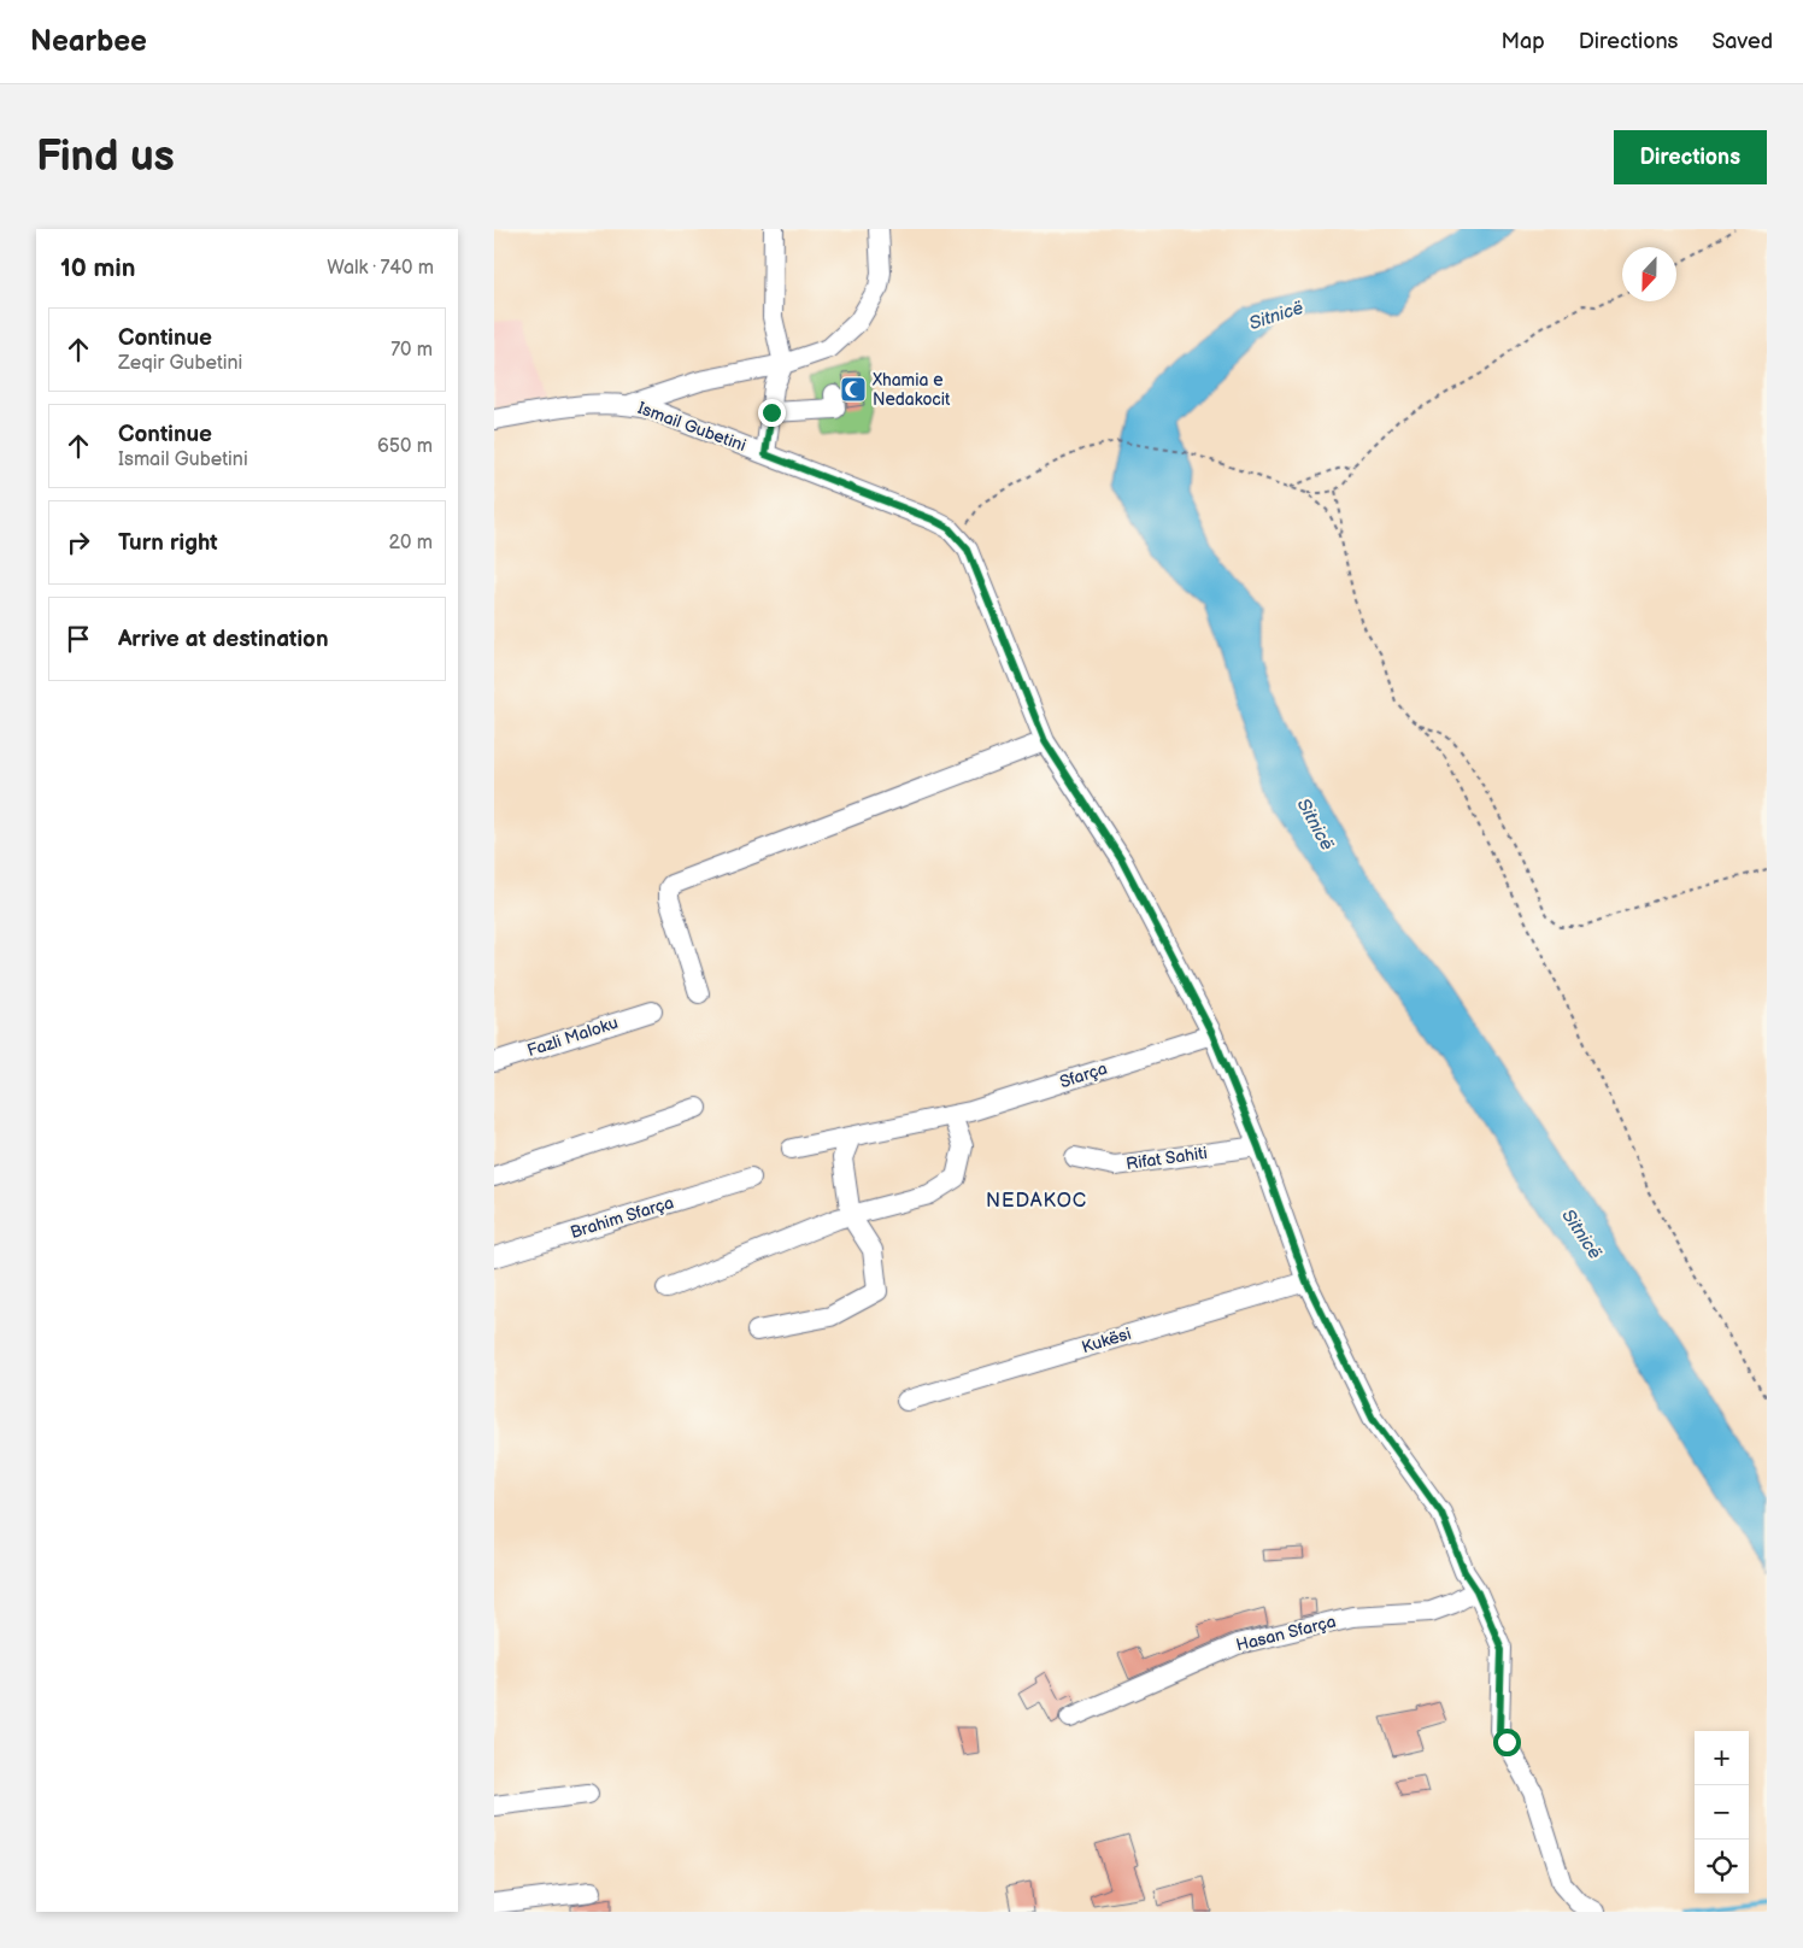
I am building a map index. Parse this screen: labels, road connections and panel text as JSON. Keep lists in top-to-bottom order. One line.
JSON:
{"streets":{"street":["Ismail Gubetini","Fazli Maloku","Sfarça","Rifat Sahiti","Brahim Sfarça","Kukësi","Hasan Sfarça"]},"crossings":[["Ismail Gubetini","Sfarça"],["Ismail Gubetini","Rifat Sahiti"],["Ismail Gubetini","Kukësi"],["Ismail Gubetini","Hasan Sfarça"]],"districts":["NEDAKOC"],"water":["Sitnicë"],"places":{"mosque":["Xhamia e Nedakocit"]},"north":"bottom","page":{"header":"Nearbee","nav":["Map","Directions","Saved"],"buttons":"Directions","title":"Find us","heading":["10 min","Walk · 740 m"],"list":[["Continue","Zeqir Gubetini","70 m"],["Continue","Ismail Gubetini","650 m"],["Turn right","20 m"],"Arrive at destination"],"map_buttons":["+","−"]}}
